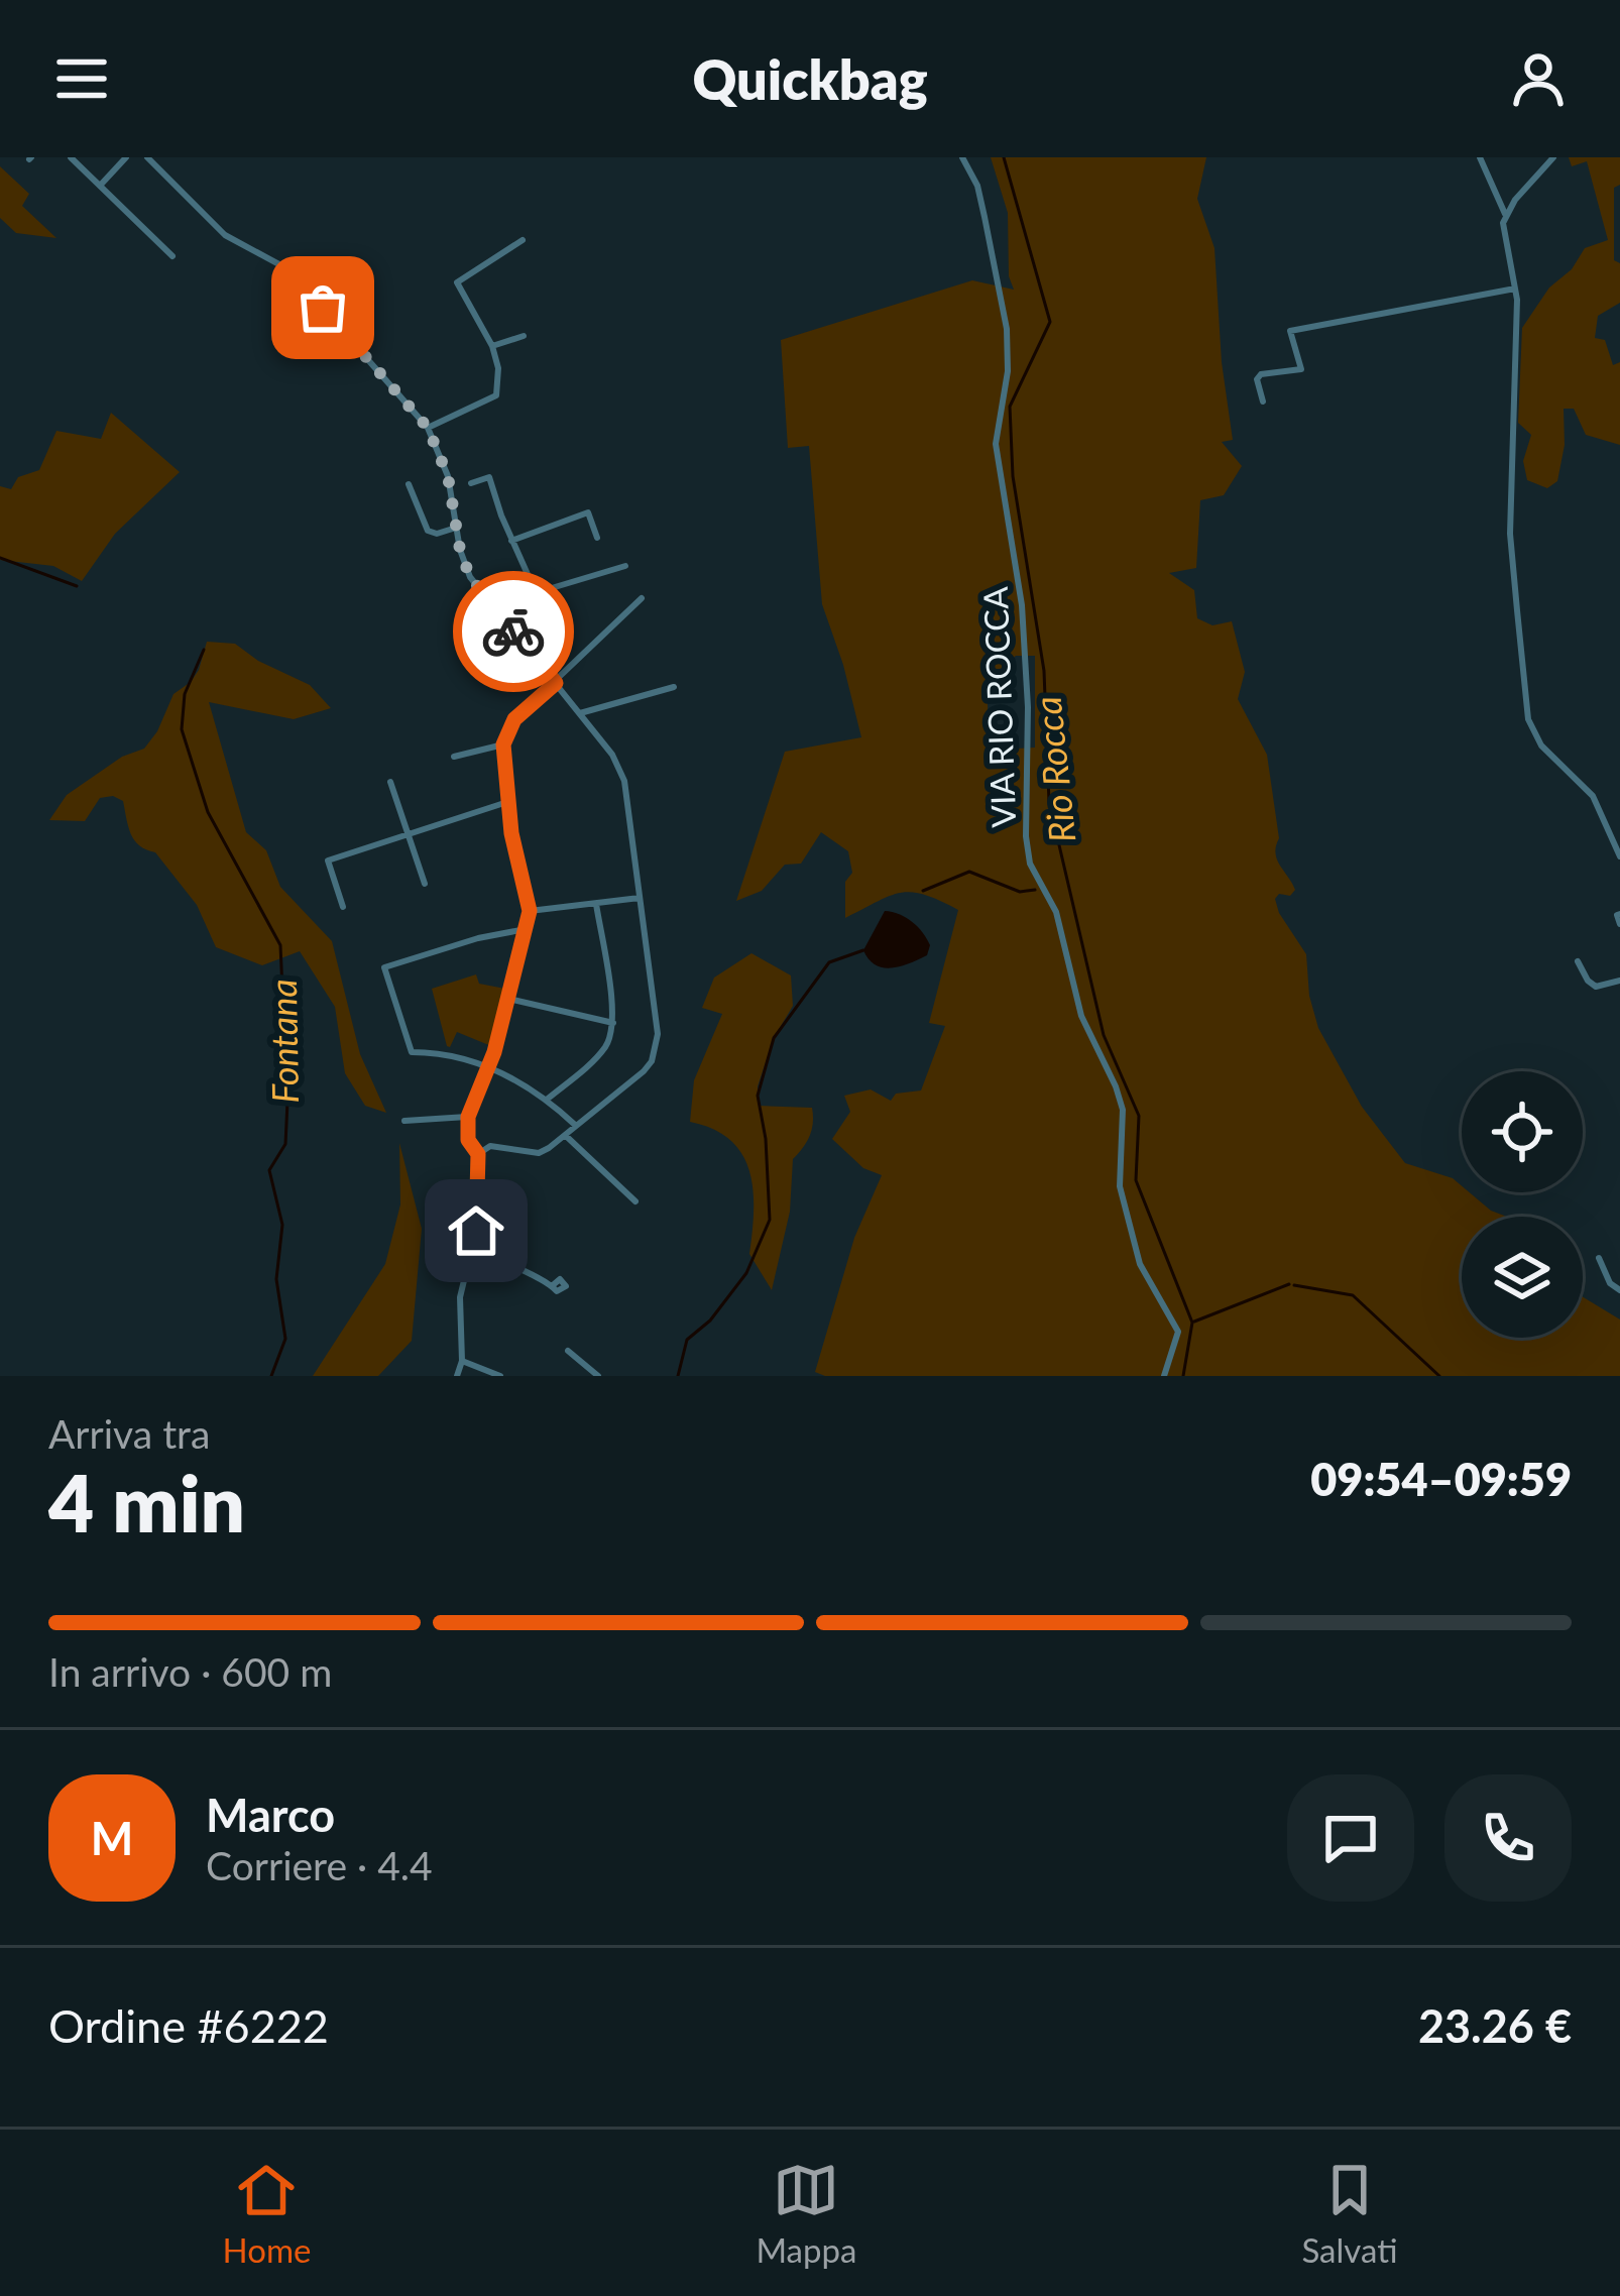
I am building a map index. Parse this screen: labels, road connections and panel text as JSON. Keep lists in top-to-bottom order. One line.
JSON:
{"streets":{"street":["VIA RIO ROCCA"]},"water":["Rio Rocca","Fontana"],"page":{"header":"Quickbag","heading":["4 min","Arriva tra","09:54–09:59"],"panel":["Marco","Corriere · 4.4","Ordine #6222","23.26 €"],"bar":"In arrivo · 600 m","round":"M","tabs":["Home","Mappa","Salvati"]}}
